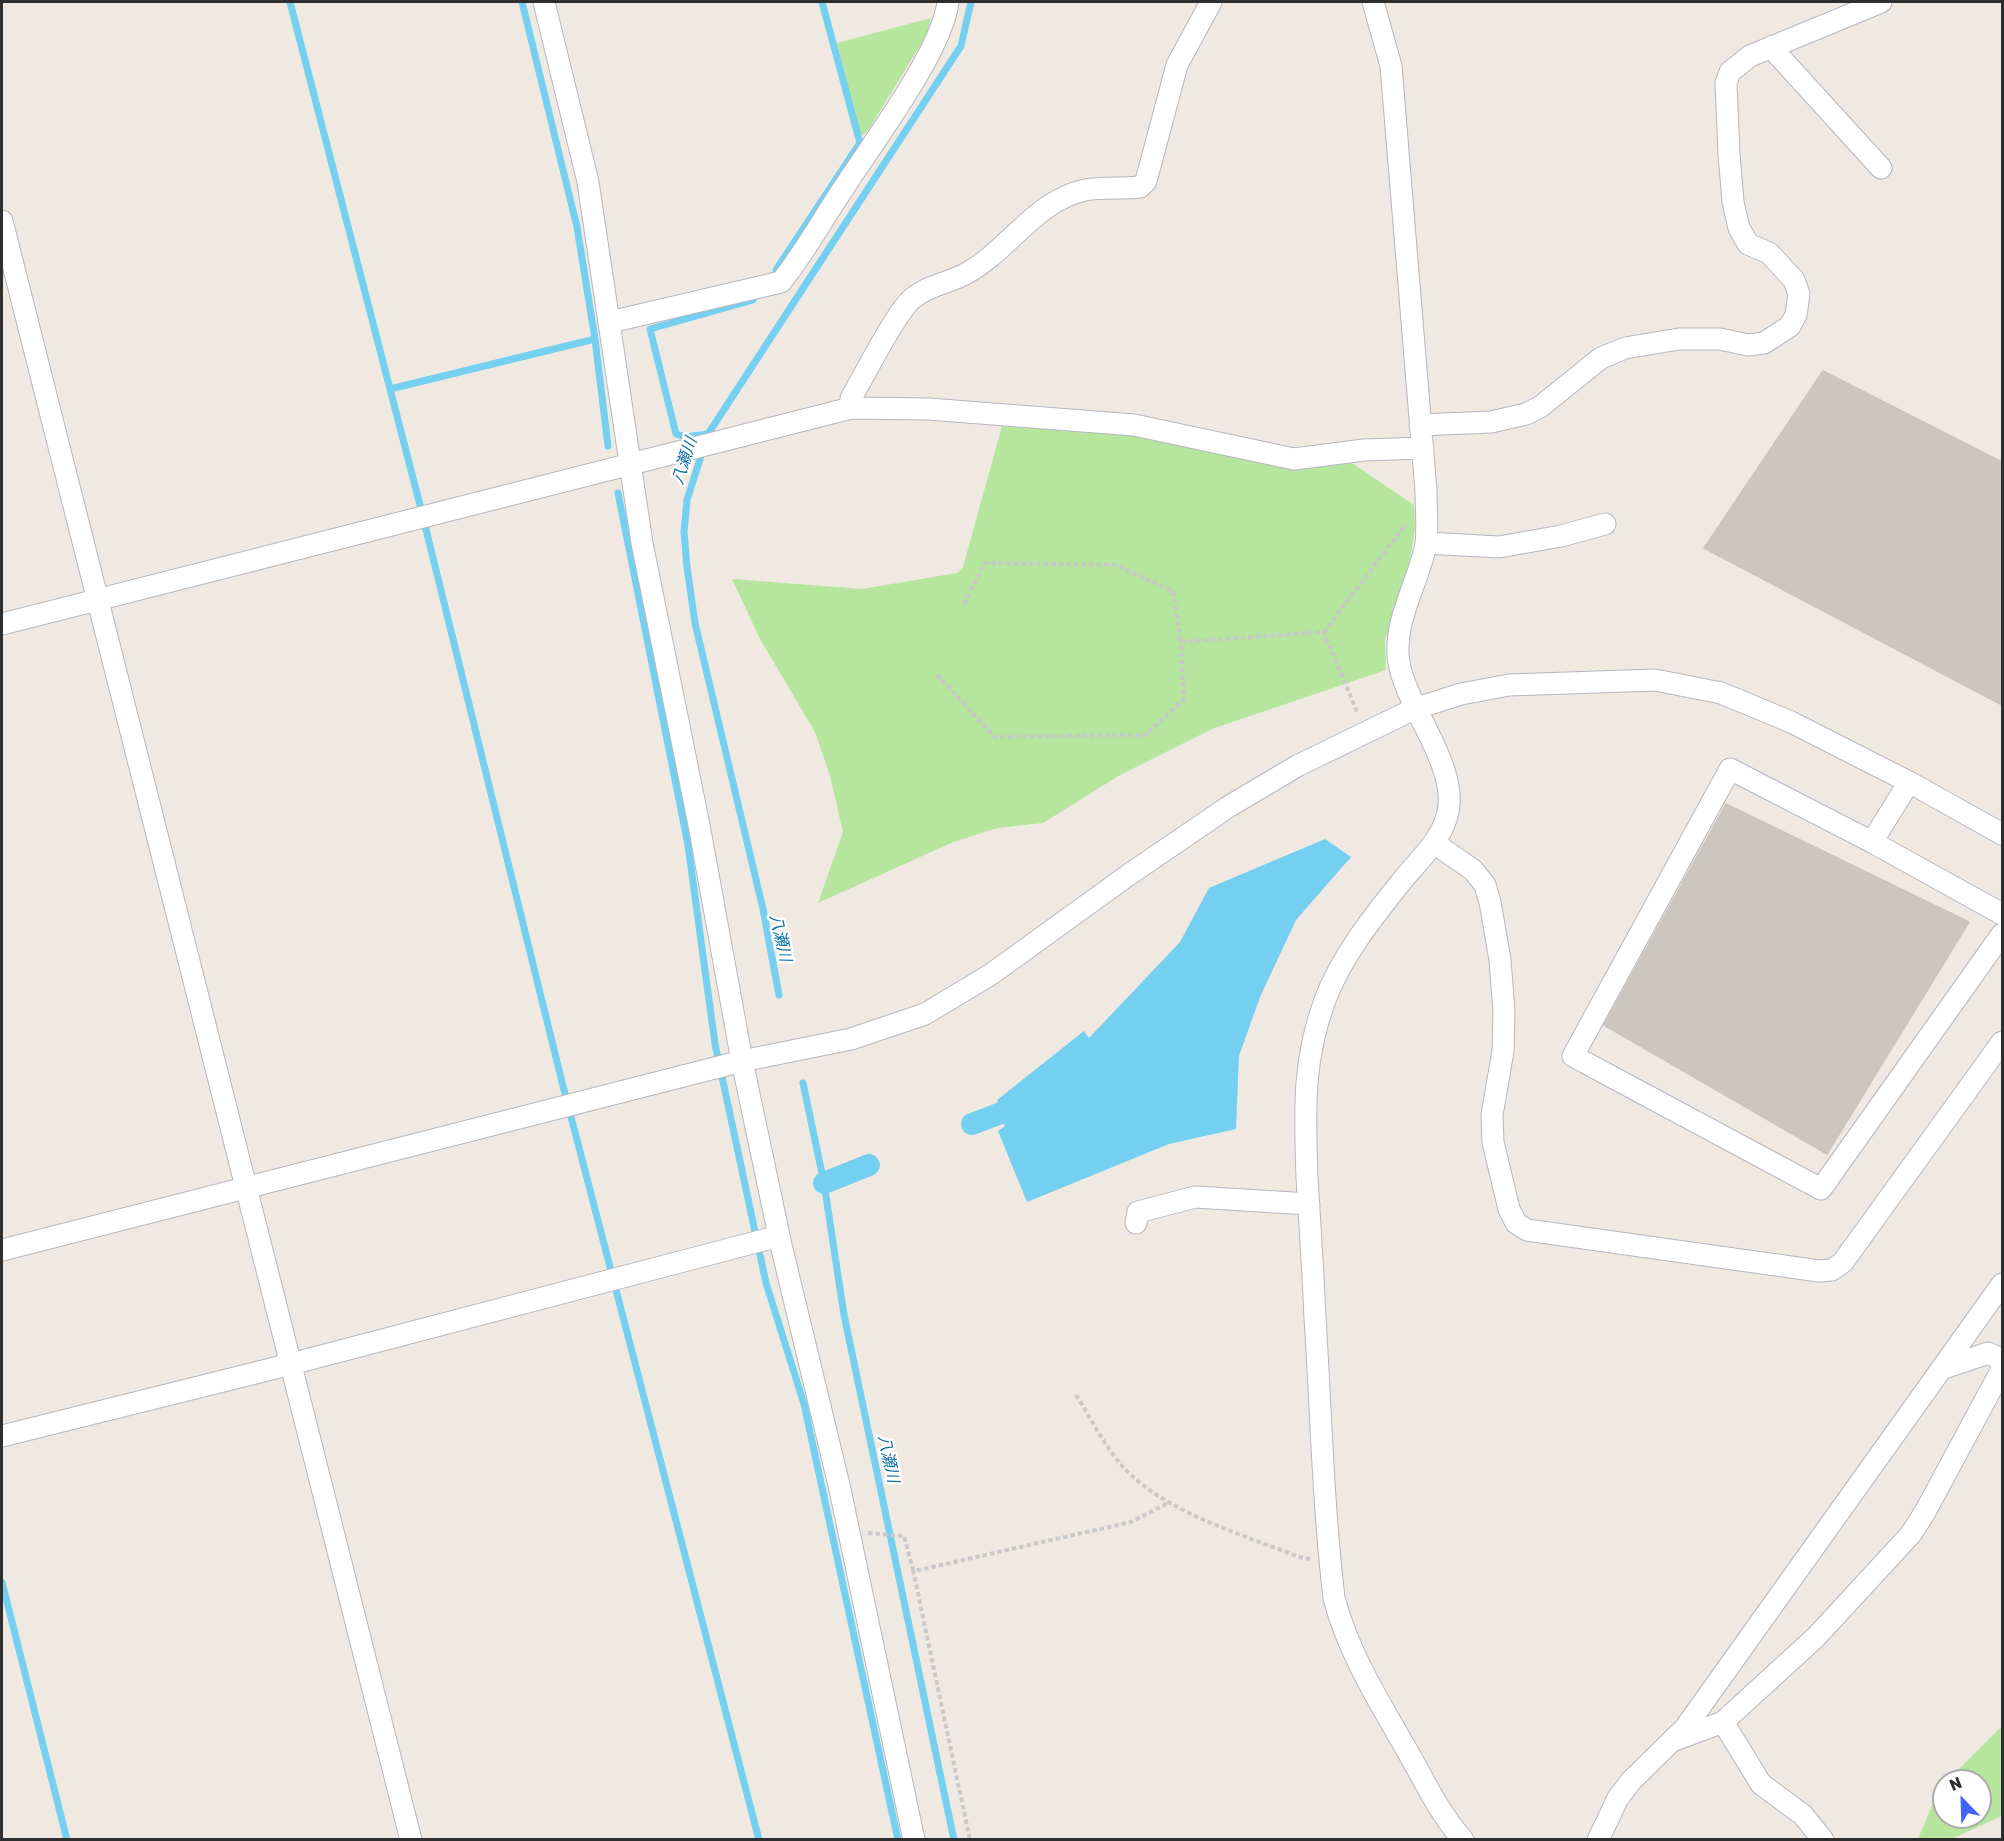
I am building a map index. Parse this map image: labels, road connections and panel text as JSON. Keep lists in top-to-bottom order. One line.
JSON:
{"water":["八瀬川"],"north":"top left"}
